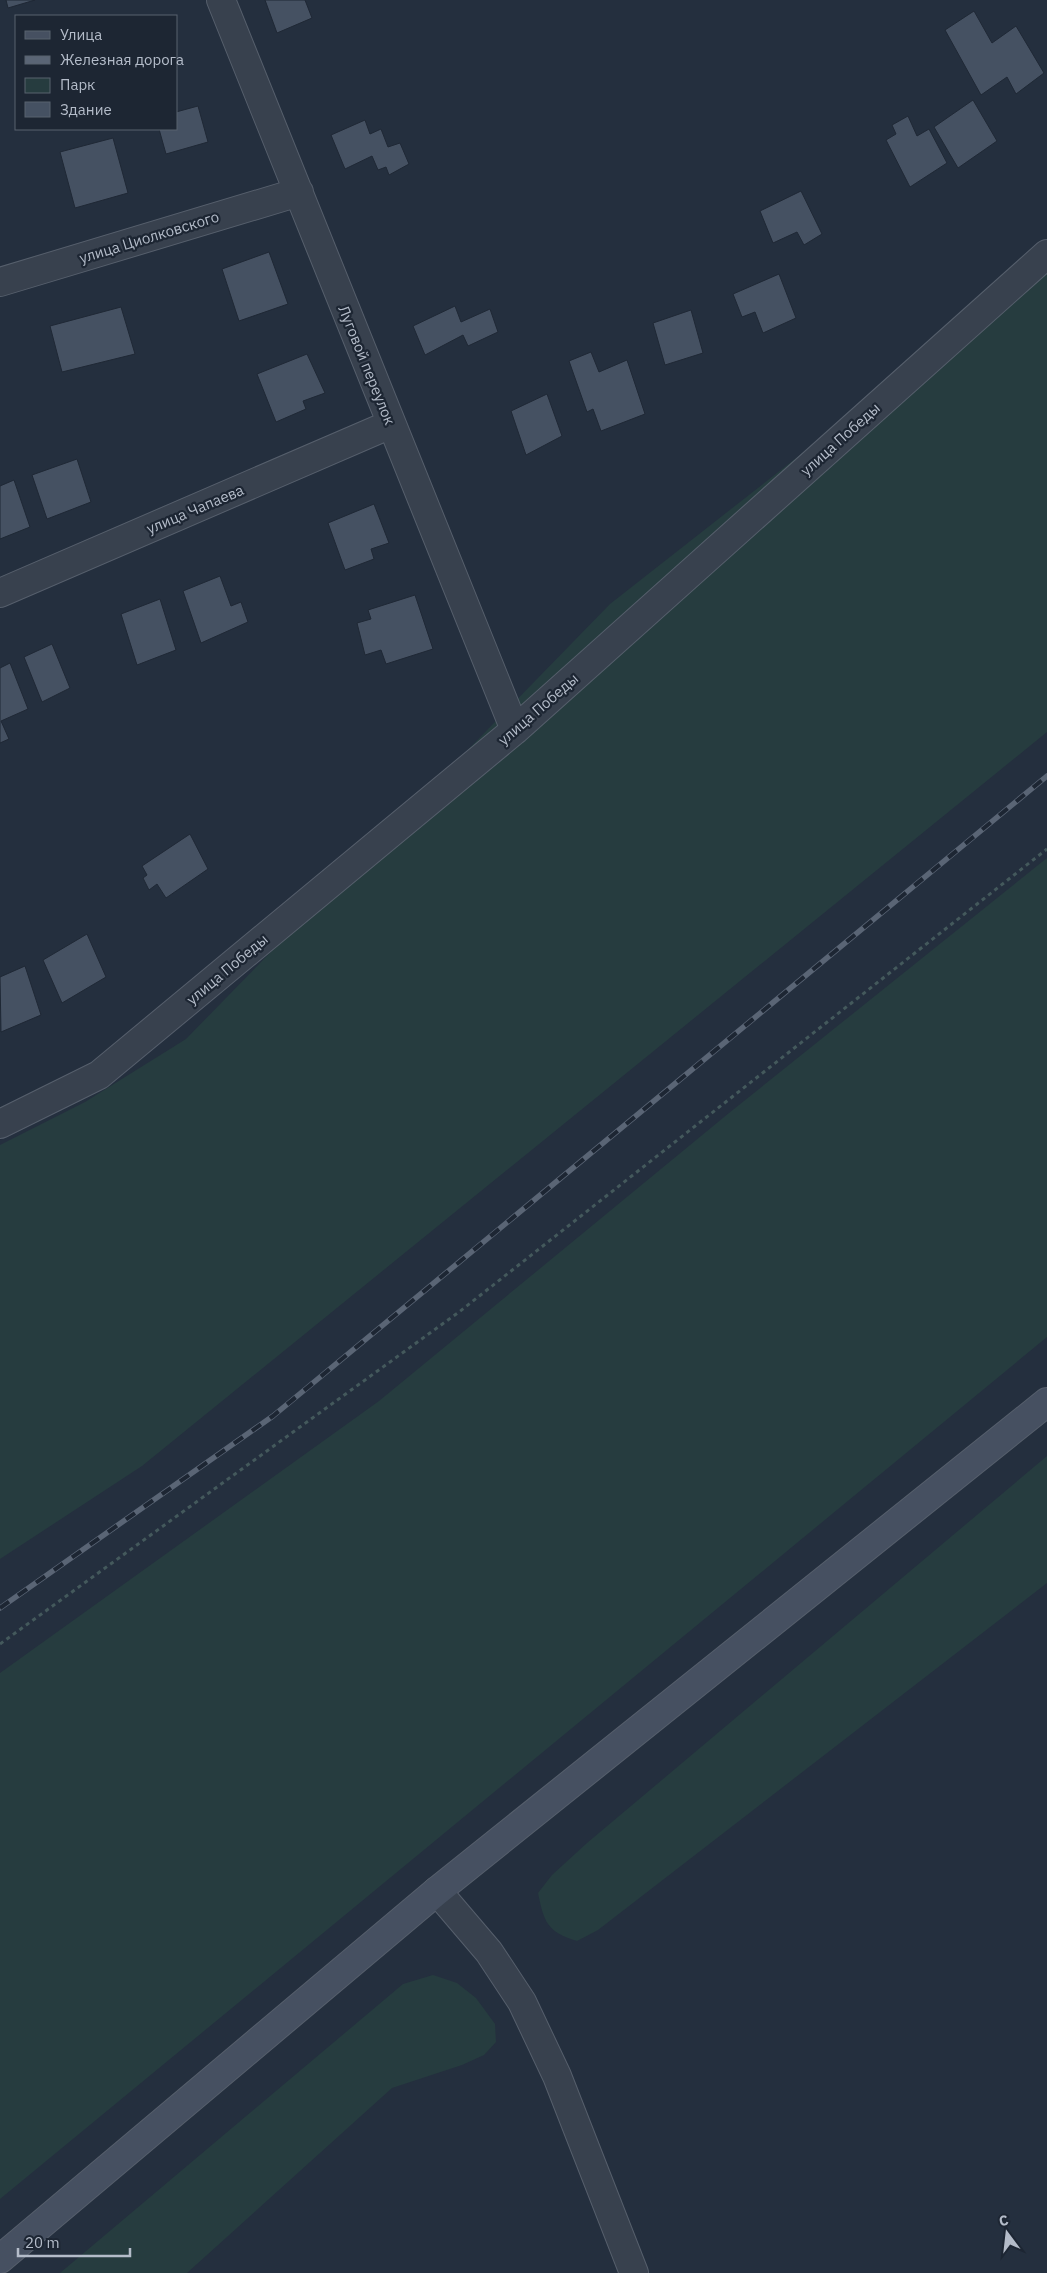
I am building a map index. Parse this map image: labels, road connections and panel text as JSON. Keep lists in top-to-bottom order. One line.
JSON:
{"streets":{"street":["улица Циолковского","Луговой переулок","улица Победы","улица Чапаева"]},"crossings":[["улица Циолковского","Луговой переулок"],["Луговой переулок","улица Победы"],["Луговой переулок","улица Чапаева"]],"legend":["Улица","Железная дорога","Парк","Здание"],"scale_bar":"20 m","north":"top"}
